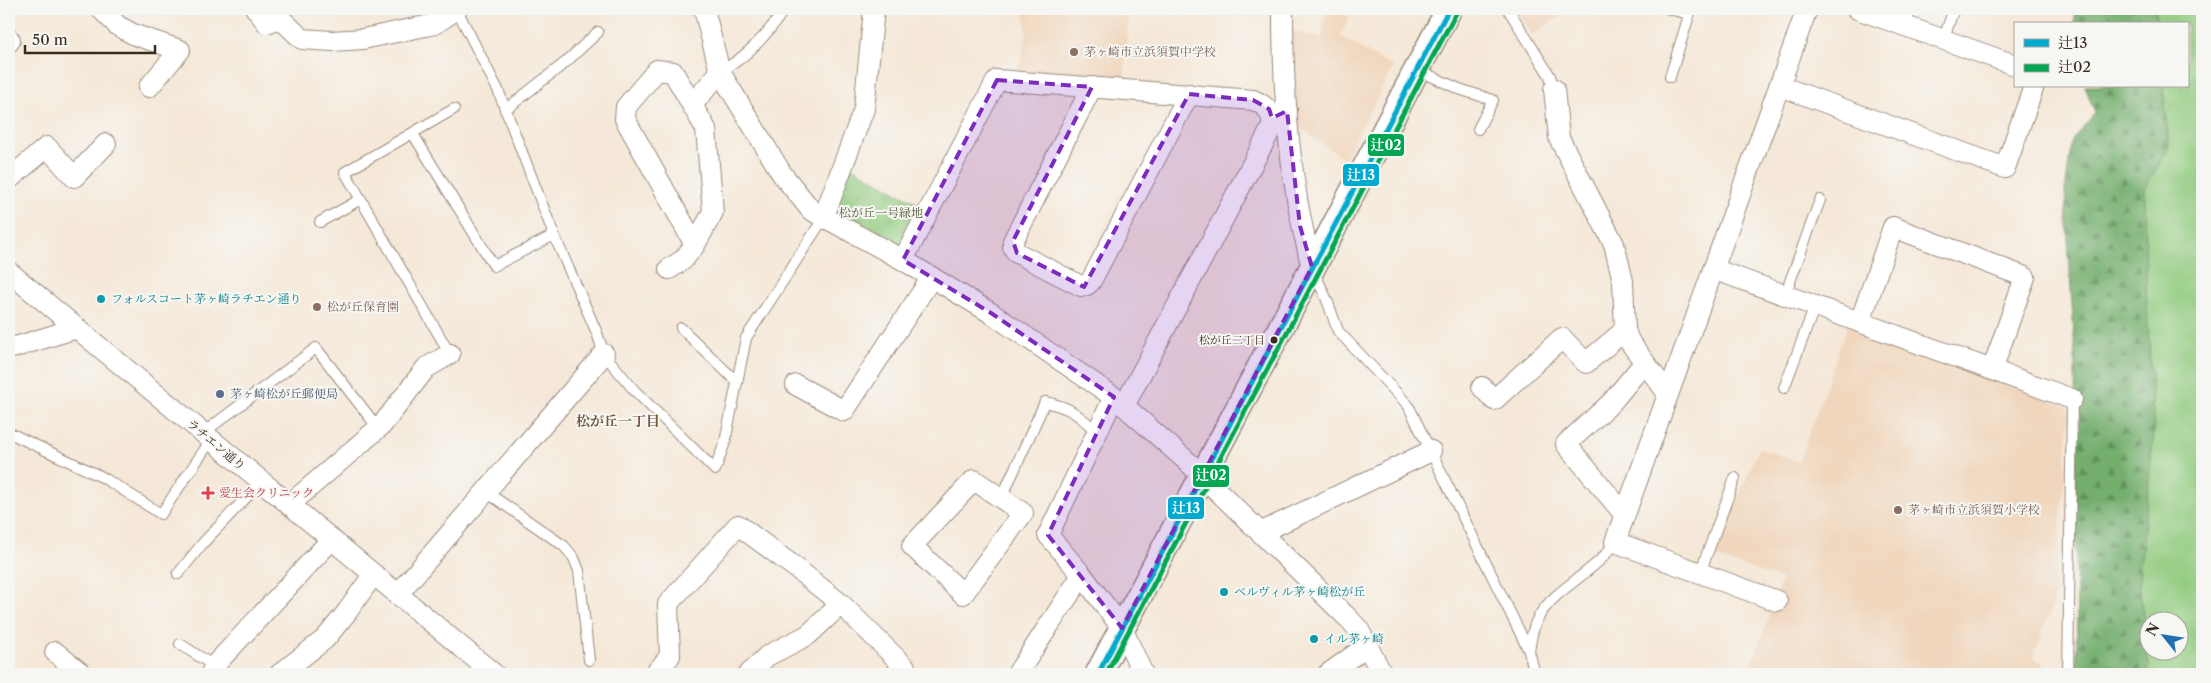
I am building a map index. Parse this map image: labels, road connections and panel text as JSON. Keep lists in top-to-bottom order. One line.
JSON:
{"streets":{"street":["ラチエン通り"]},"districts":["松が丘一丁目"],"parks":["松が丘一号緑地"],"places":{"other":["茅ヶ崎市立浜須賀中学校","フォルスコート茅ヶ崎ラチエン通り","松が丘保育園","松が丘二丁目","茅ヶ崎松が丘郵便局","茅ヶ崎市立浜須賀小学校","ベルヴィル茅ヶ崎松が丘","イル茅ヶ崎"],"health":["愛生会クリニック"]},"lines":["transit line 辻13","transit line 辻02"],"legend":["辻13","辻02"],"scale_bar":"50 m","north":"top left"}
